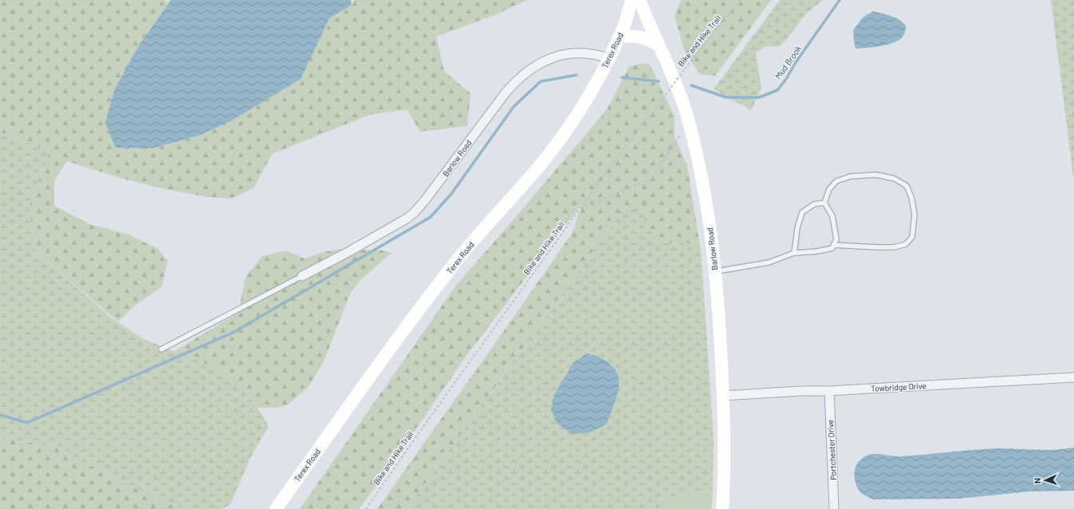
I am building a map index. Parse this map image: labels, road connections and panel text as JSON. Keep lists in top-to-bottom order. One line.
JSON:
{"streets":{"main road":["Terex Road","Barlow Road"],"street":["Towbridge Drive","Portchester Drive"],"path":["Bike and Hike Trail"]},"crossings":[["Terex Road","Barlow Road"],["Barlow Road","Towbridge Drive"],["Towbridge Drive","Portchester Drive"]],"water":["Mud Brook"],"north":"left"}
